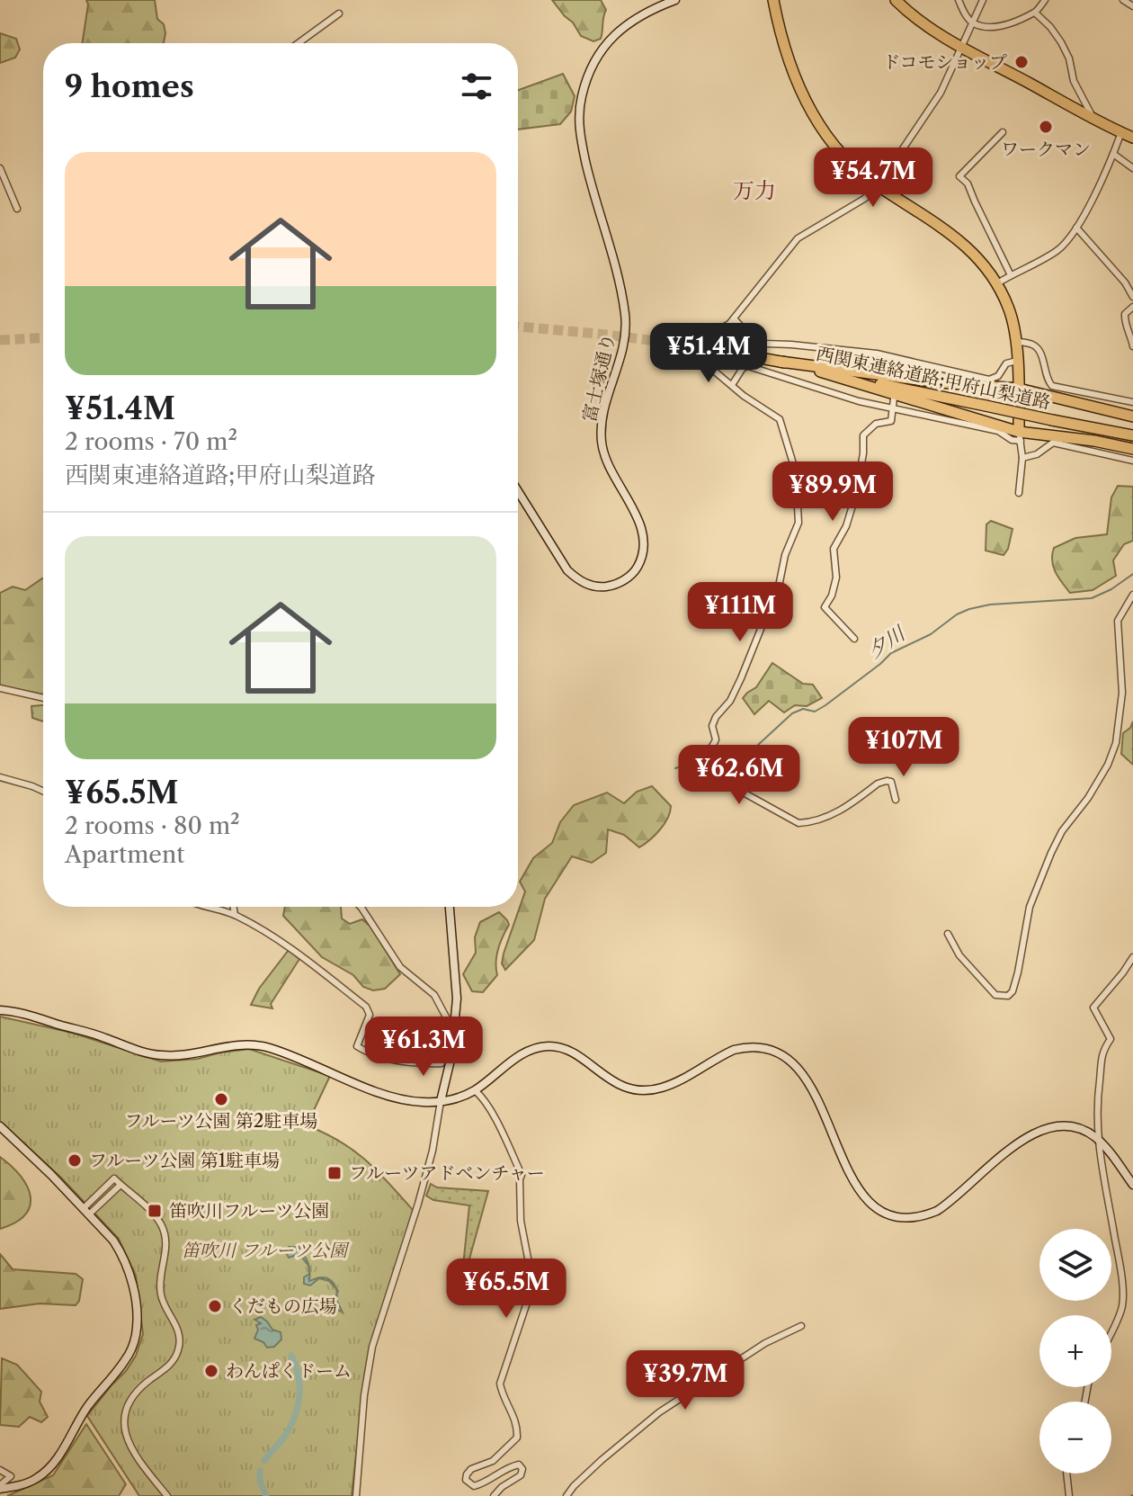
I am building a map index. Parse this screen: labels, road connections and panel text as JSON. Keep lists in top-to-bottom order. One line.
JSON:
{"streets":{"highway":["西関東連絡道路;甲府山梨道路"],"street":["富士塚通り"]},"districts":["万力"],"water":["夕川"],"parks":["笛吹川 フルーツ公園"],"places":{"other":["ドコモショップ","ワークマン","フルーツ公園 第2駐車場","フルーツ公園 第1駐車場","くだもの広場","わんぱくドーム"],"transit":["フルーツアドベンチャー","笛吹川フルーツ公園"]},"page":{"heading":"9 homes","list":[{"name":"¥51.4M","note":"2 rooms · 70 m² · 西関東連絡道路;甲府山梨道路"},{"name":"¥65.5M","note":"2 rooms · 80 m² · Apartment"}],"price":["¥54.7M","¥51.4M","¥89.9M","¥111M","¥107M","¥62.6M","¥61.3M","¥65.5M","¥39.7M"],"map_buttons":["+","−"]}}
